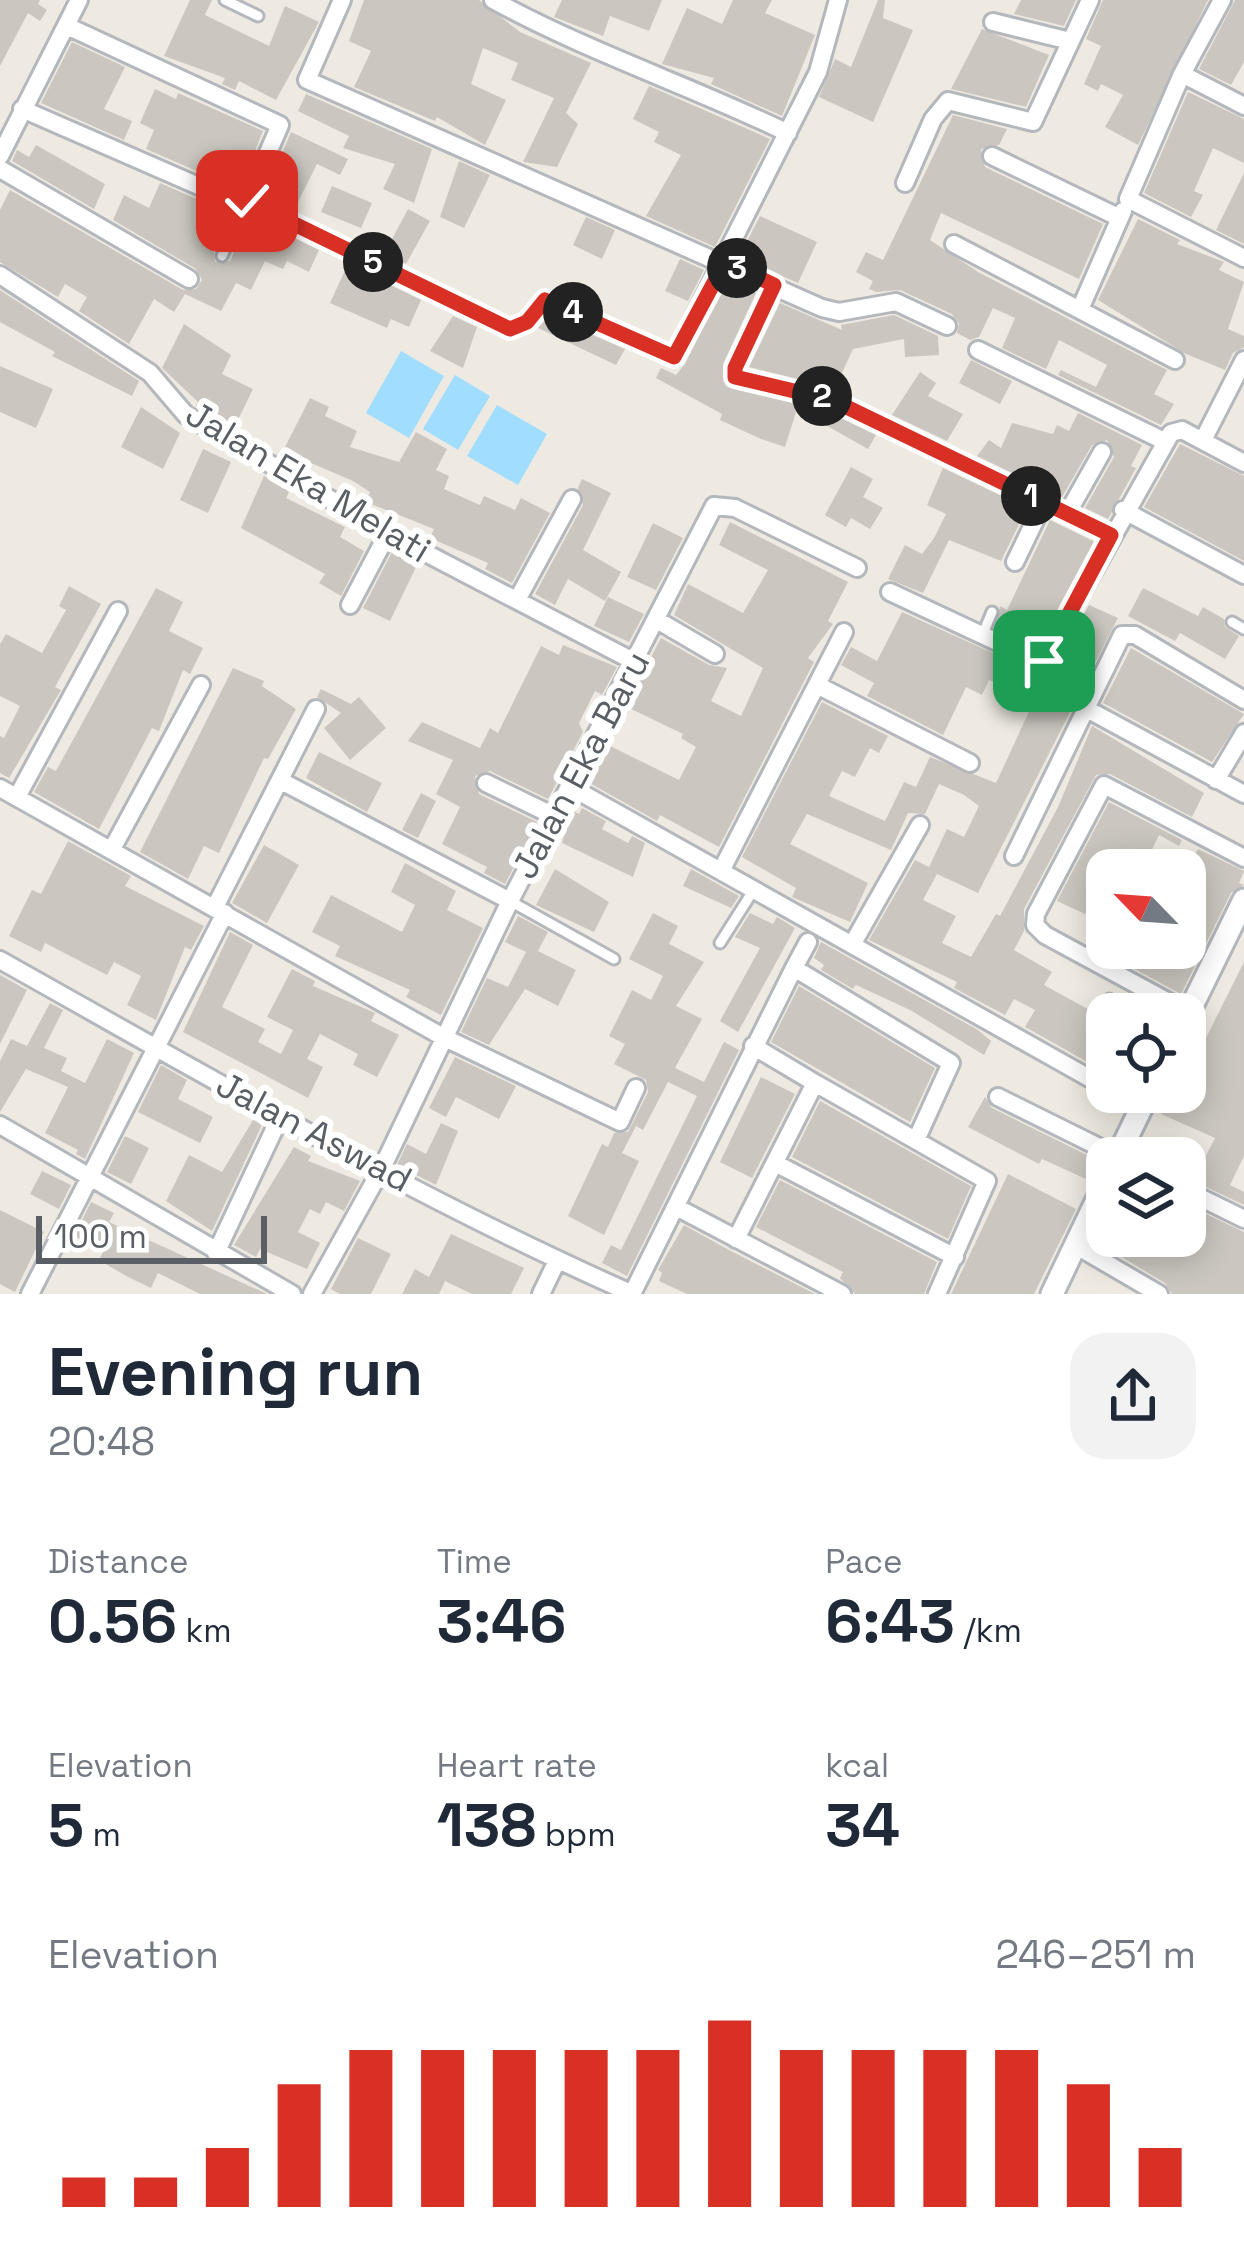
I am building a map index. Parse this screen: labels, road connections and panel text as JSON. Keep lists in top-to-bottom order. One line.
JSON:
{"streets":{"street":["Jalan Eka Melati","Jalan Eka Baru","Jalan Aswad"]},"crossings":[["Jalan Eka Melati","Jalan Eka Baru"],["Jalan Eka Baru","Jalan Aswad"]],"scale_bar":"100 m","north":"top left","page":{"pins":["5","3","4","2","1"],"scale":"100 m","heading":["Evening run","20:48"],"stats":[["Distance","0.56 km"],["Time","3:46"],["Pace","6:43 /km"],["Elevation","5 m"],["Heart rate","138 bpm"],["kcal","34"]],"chart":["Elevation","246–251 m"]}}
